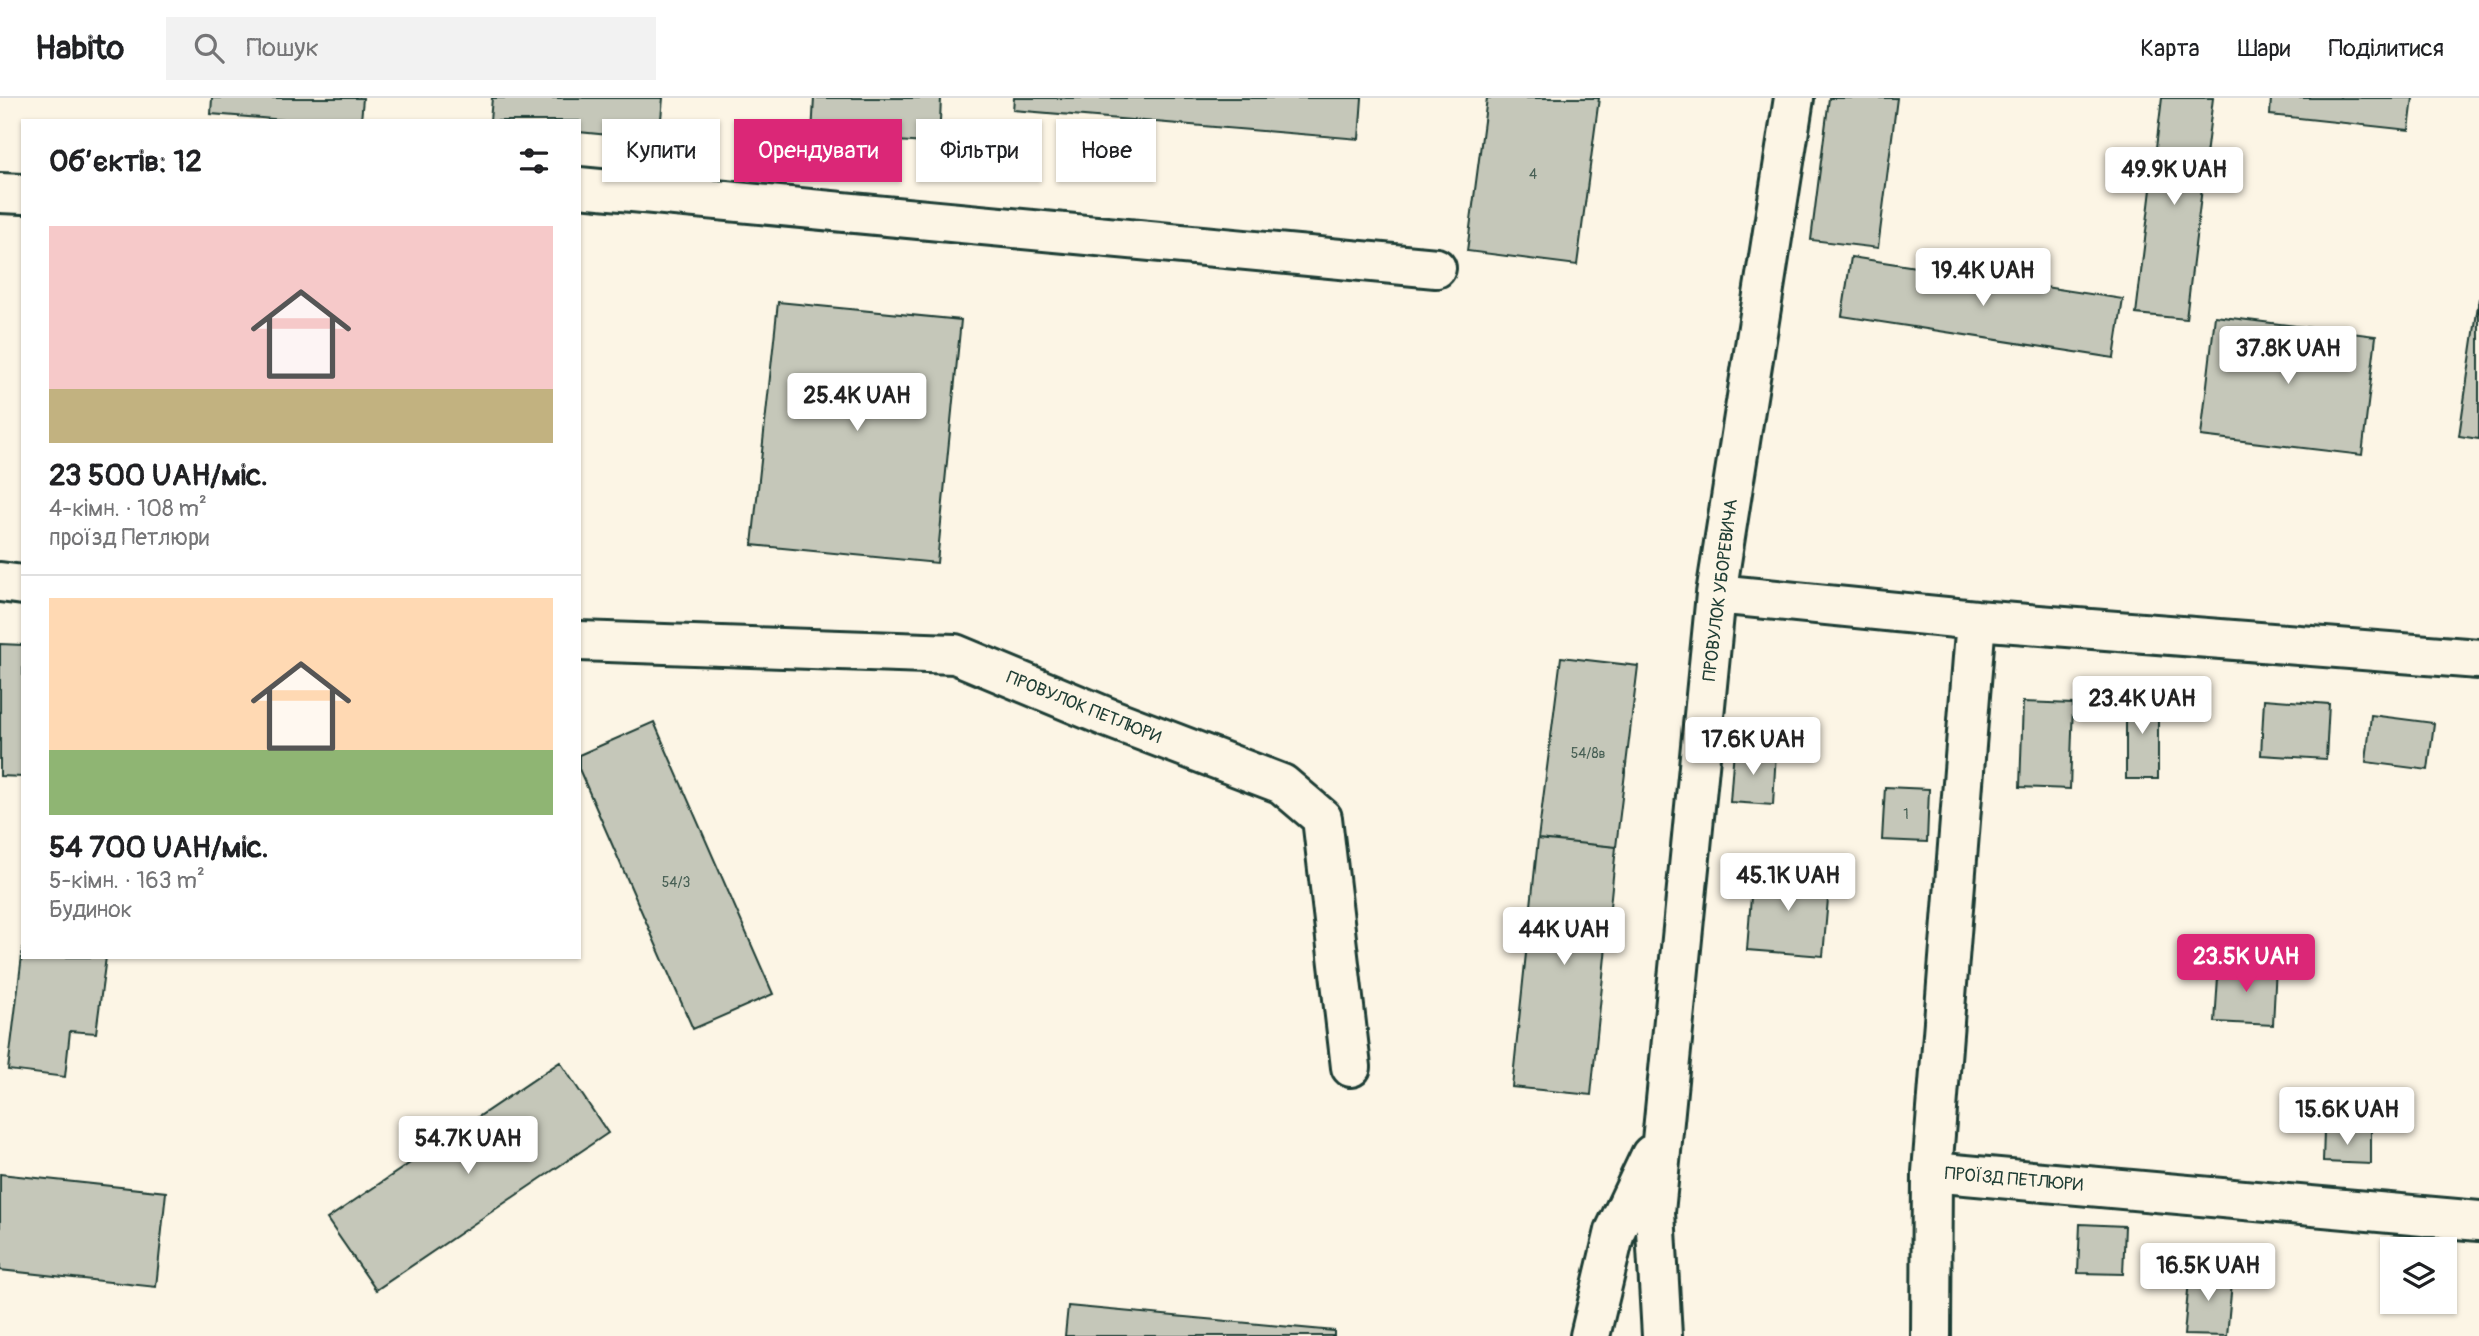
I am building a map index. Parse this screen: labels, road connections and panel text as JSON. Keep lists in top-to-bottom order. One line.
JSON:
{"streets":{"street":["ПРОВУЛОК УБОРЕВИЧА","ПРОВУЛОК ПЕТЛЮРИ","ПРОЇЗД ПЕТЛЮРИ"]},"house_numbers":["4","54/8в","1","54/3"],"page":{"header":"Habito","search":"Пошук","nav":["Карта","Шари","Поділитися"],"chip":["Купити","Орендувати","Фільтри","Нове"],"heading":"Об’єктів: 12","price":["49.9K UAH","19.4K UAH","37.8K UAH","25.4K UAH","23.4K UAH","17.6K UAH","45.1K UAH","44K UAH","23.5K UAH","15.6K UAH","54.7K UAH","16.5K UAH"],"list":[{"name":"23 500 UAH/міс.","note":"4-кімн. · 108 m² · проїзд Петлюри"},{"name":"54 700 UAH/міс.","note":"5-кімн. · 163 m² · Будинок"}]}}
